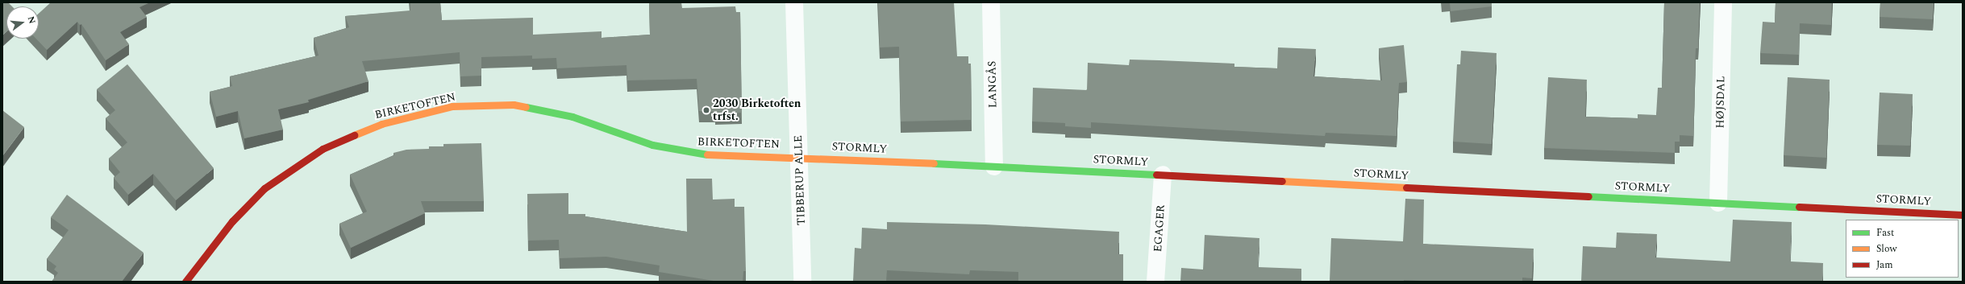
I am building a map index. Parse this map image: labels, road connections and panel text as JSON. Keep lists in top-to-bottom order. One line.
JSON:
{"streets":{"street":["LANGÅS","HØJSDAL","BIRKETOFTEN","STORMLY","TIBBERUP ALLE","EGAGER"]},"crossings":[["LANGÅS","STORMLY"],["HØJSDAL","STORMLY"],["BIRKETOFTEN","STORMLY"],["BIRKETOFTEN","TIBBERUP ALLE"],["STORMLY","TIBBERUP ALLE"],["STORMLY","EGAGER"]],"places":["2030 Birketoften trfst."],"legend":["Fast","Slow","Jam"],"north":"right"}
